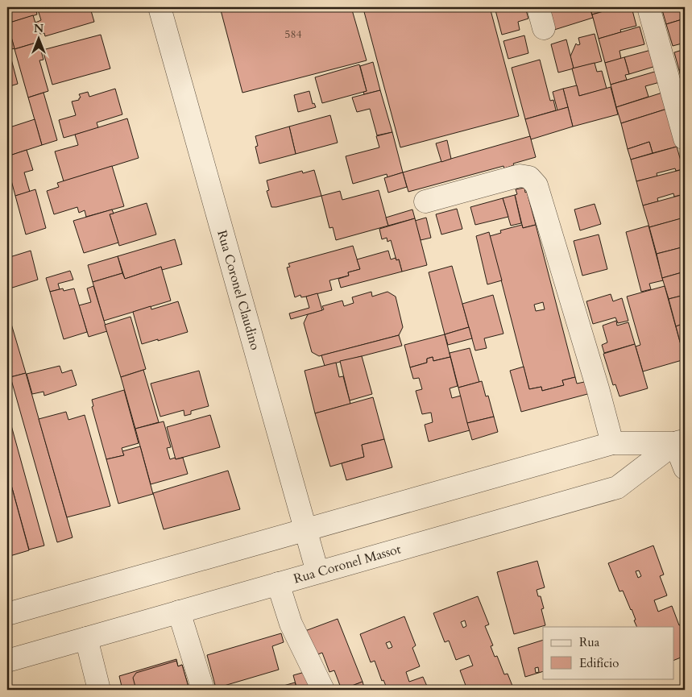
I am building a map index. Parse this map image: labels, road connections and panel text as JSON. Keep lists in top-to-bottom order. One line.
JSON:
{"streets":{"street":["Rua Coronel Claudino","Rua Coronel Massot"]},"crossings":[["Rua Coronel Claudino","Rua Coronel Massot"]],"house_numbers":["584"],"legend":["Rua","Edifício"],"north":"top"}
